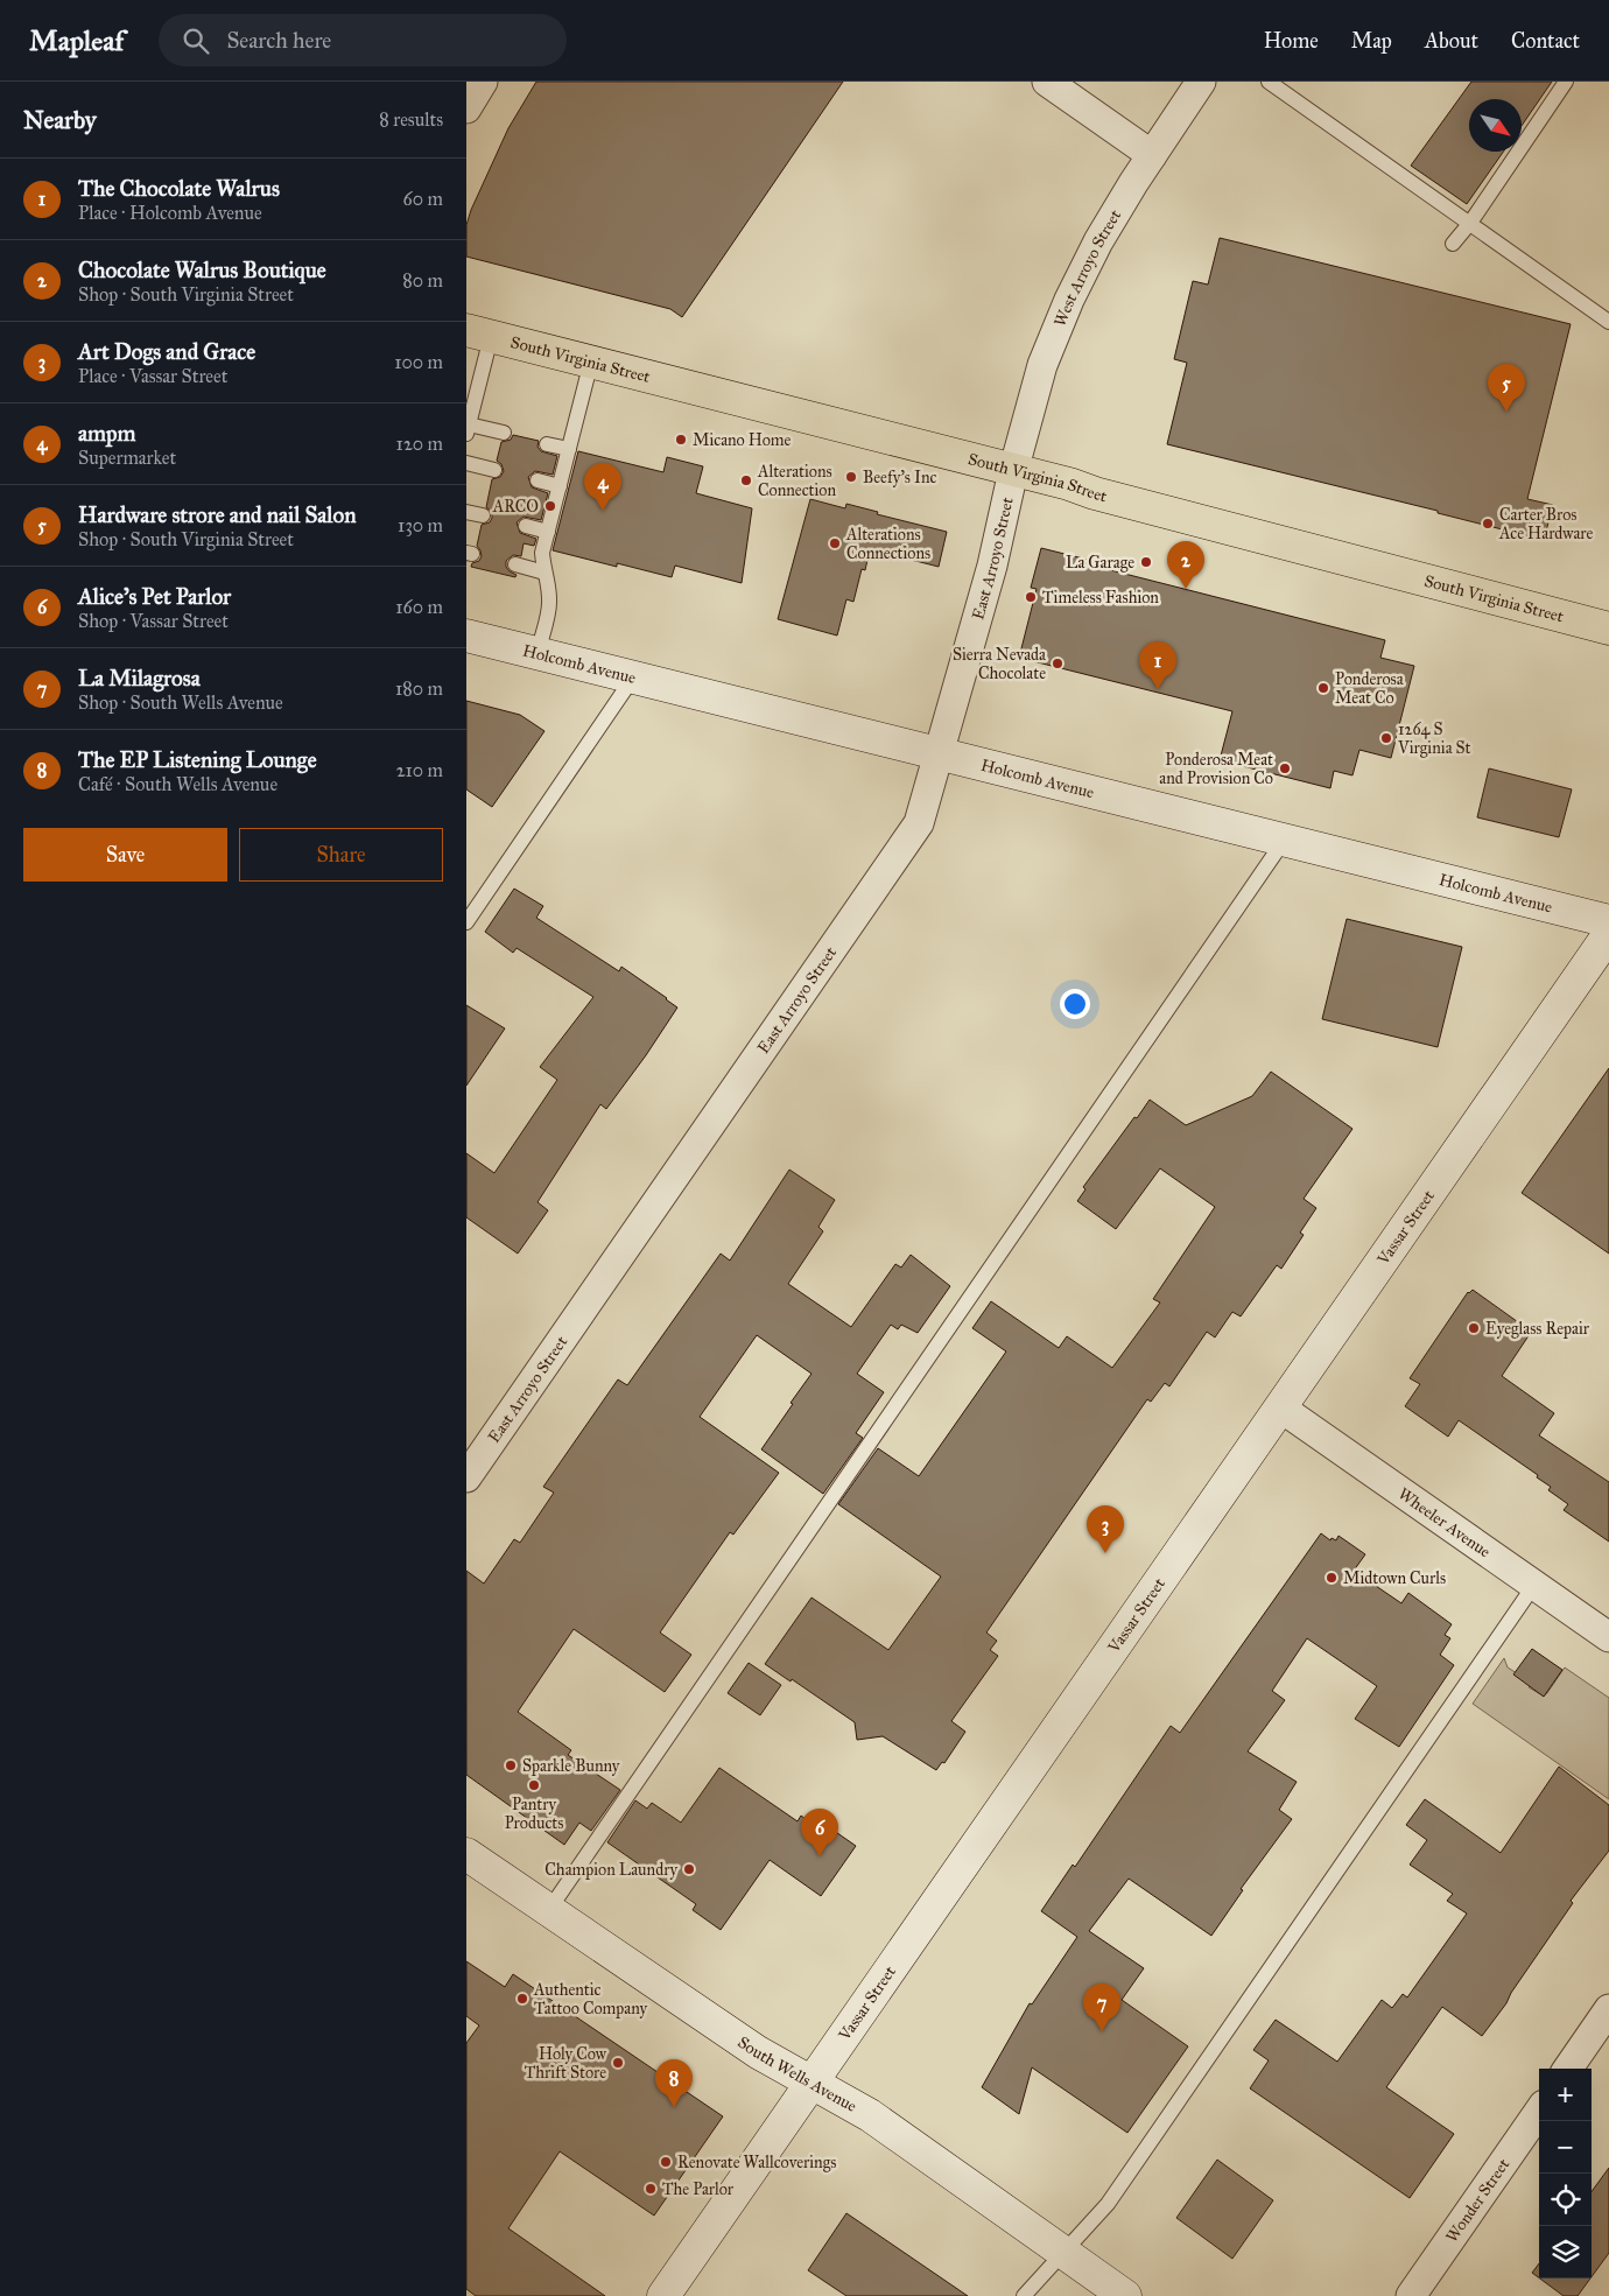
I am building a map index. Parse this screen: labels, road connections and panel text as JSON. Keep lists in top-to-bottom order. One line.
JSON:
{"streets":{"main road":["South Virginia Street"],"street":["West Arroyo Street","East Arroyo Street","Holcomb Avenue","Vassar Street","Wheeler Avenue","South Wells Avenue","Wonder Street"]},"crossings":[["West Arroyo Street","South Virginia Street"],["West Arroyo Street","East Arroyo Street"],["South Virginia Street","East Arroyo Street"],["East Arroyo Street","Holcomb Avenue"],["Vassar Street","Wheeler Avenue"],["Vassar Street","South Wells Avenue"]],"places":["Micano Home","Beefy’s Inc","Alterations Connection","ARCO","Carter Bros Ace Hardware","Alterations Connections","La Garage","Timeless Fashion","Sierra Nevada Chocolate","Ponderosa Meat Co","1264 S Virginia St","Ponderosa Meat and Provision Co","Eyeglass Repair","Midtown Curls","Sparkle Bunny","Pantry Products","Champion Laundry","Authentic Tattoo Company","Holy Cow Thrift Store","Renovate Wallcoverings","The Parlor"],"north":"bottom right","page":{"header":"Mapleaf","search":"Search here","nav":["Home","Map","About","Contact"],"heading":["Nearby","8 results"],"list":[{"mark":"1","name":"The Chocolate Walrus","note":"Place · Holcomb Avenue","value":"60 m"},{"mark":"2","name":"Chocolate Walrus Boutique","note":"Shop · South Virginia Street","value":"80 m"},{"mark":"3","name":"Art Dogs and Grace","note":"Place · Vassar Street","value":"100 m"},{"mark":"4","name":"ampm","note":"Supermarket","value":"120 m"},{"mark":"5","name":"Hardware strore and nail Salon","note":"Shop · South Virginia Street","value":"130 m"},{"mark":"6","name":"Alice's Pet Parlor","note":"Shop · Vassar Street","value":"160 m"},{"mark":"7","name":"La Milagrosa","note":"Shop · South Wells Avenue","value":"180 m"},{"mark":"8","name":"The EP Listening Lounge","note":"Café · South Wells Avenue","value":"210 m"}],"pins":["5","4","2","1","3","6","7","8"],"buttons":["Save","Share"],"map_buttons":["+","−"]}}
